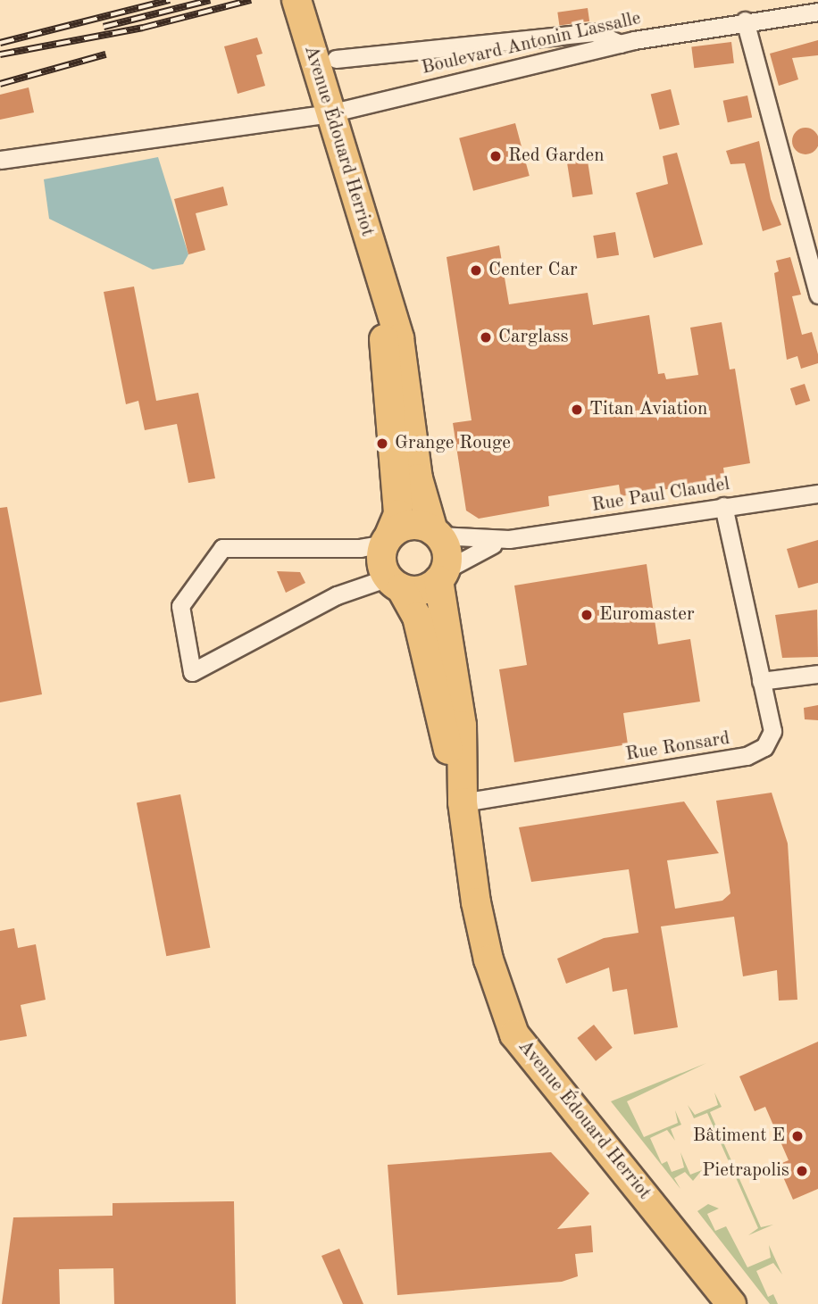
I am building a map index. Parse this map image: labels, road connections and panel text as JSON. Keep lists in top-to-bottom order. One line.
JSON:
{"streets":{"main road":["Avenue Édouard Herriot"],"street":["Boulevard Antonin Lassalle","Rue Paul Claudel","Rue Ronsard"]},"crossings":[["Boulevard Antonin Lassalle","Avenue Édouard Herriot"],["Avenue Édouard Herriot","Rue Paul Claudel"],["Avenue Édouard Herriot","Rue Ronsard"],["Rue Paul Claudel","Rue Ronsard"]],"places":["Red Garden","Center Car","Carglass","Titan Aviation","Grange Rouge","Euromaster","Bâtiment E","Pietrapolis"]}
